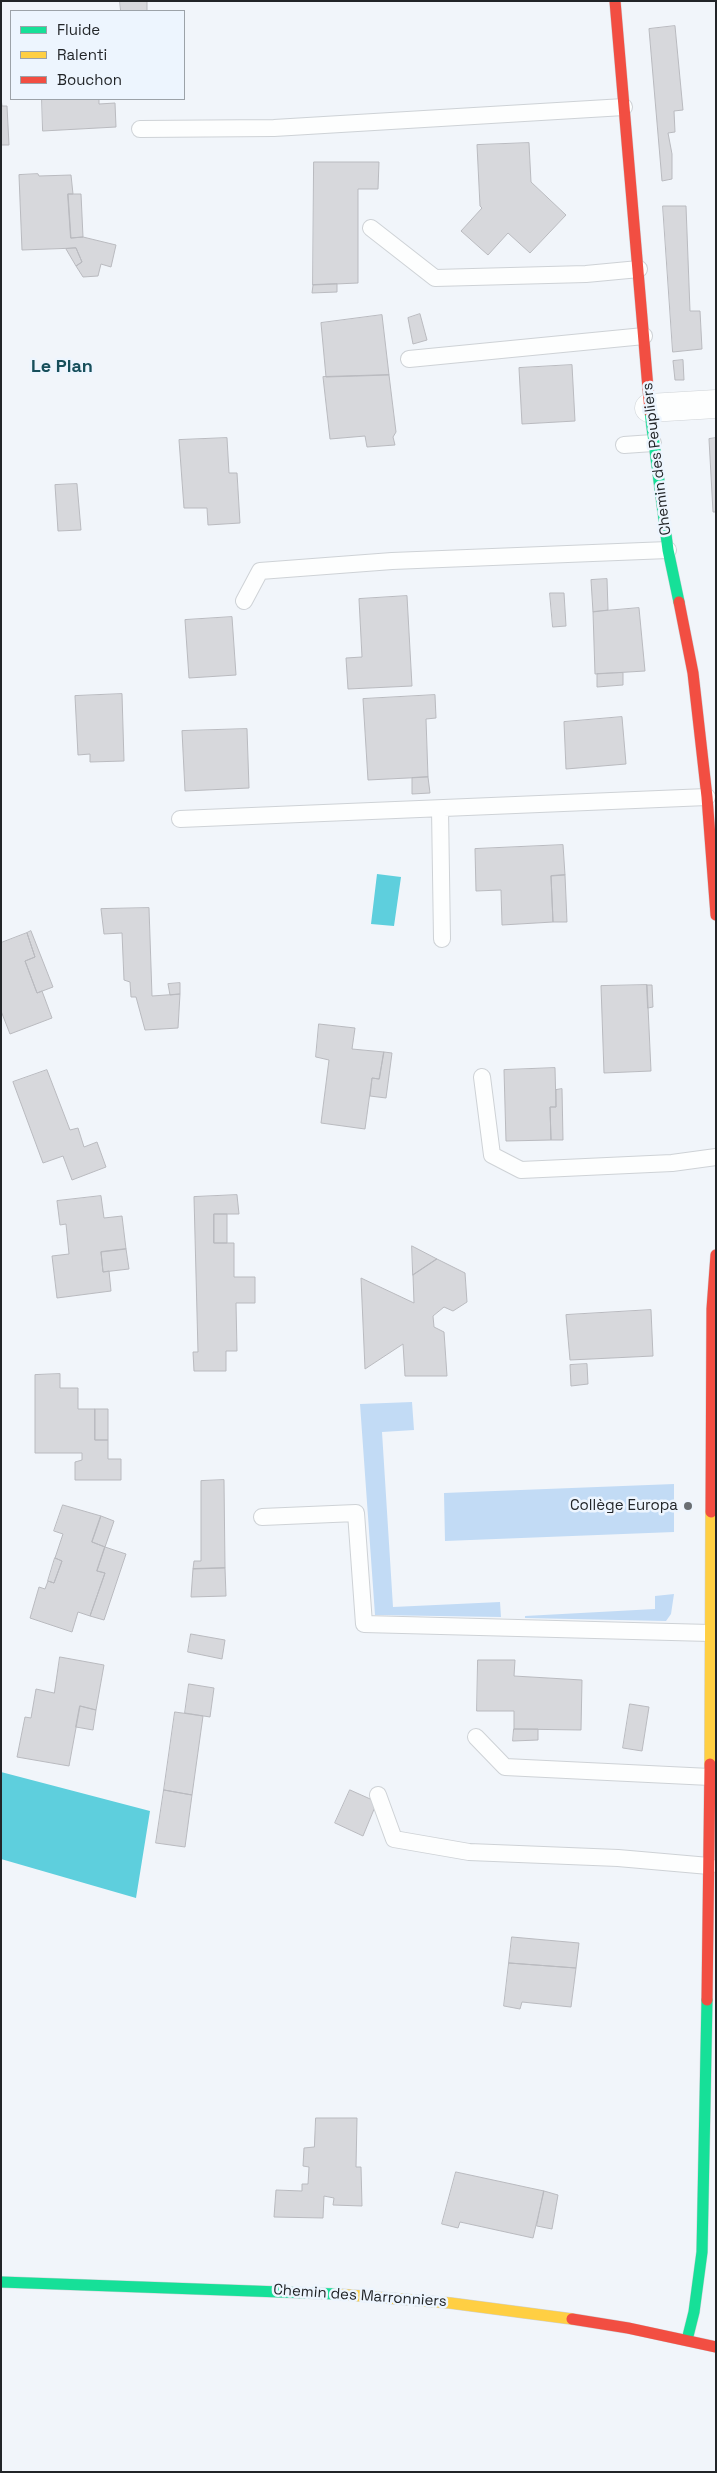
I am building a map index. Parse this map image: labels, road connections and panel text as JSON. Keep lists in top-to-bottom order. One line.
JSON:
{"streets":{"street":["Chemin des Peupliers","Chemin des Marronniers"]},"districts":["Le Plan"],"places":["Collège Europa"],"legend":["Fluide","Ralenti","Bouchon"]}
